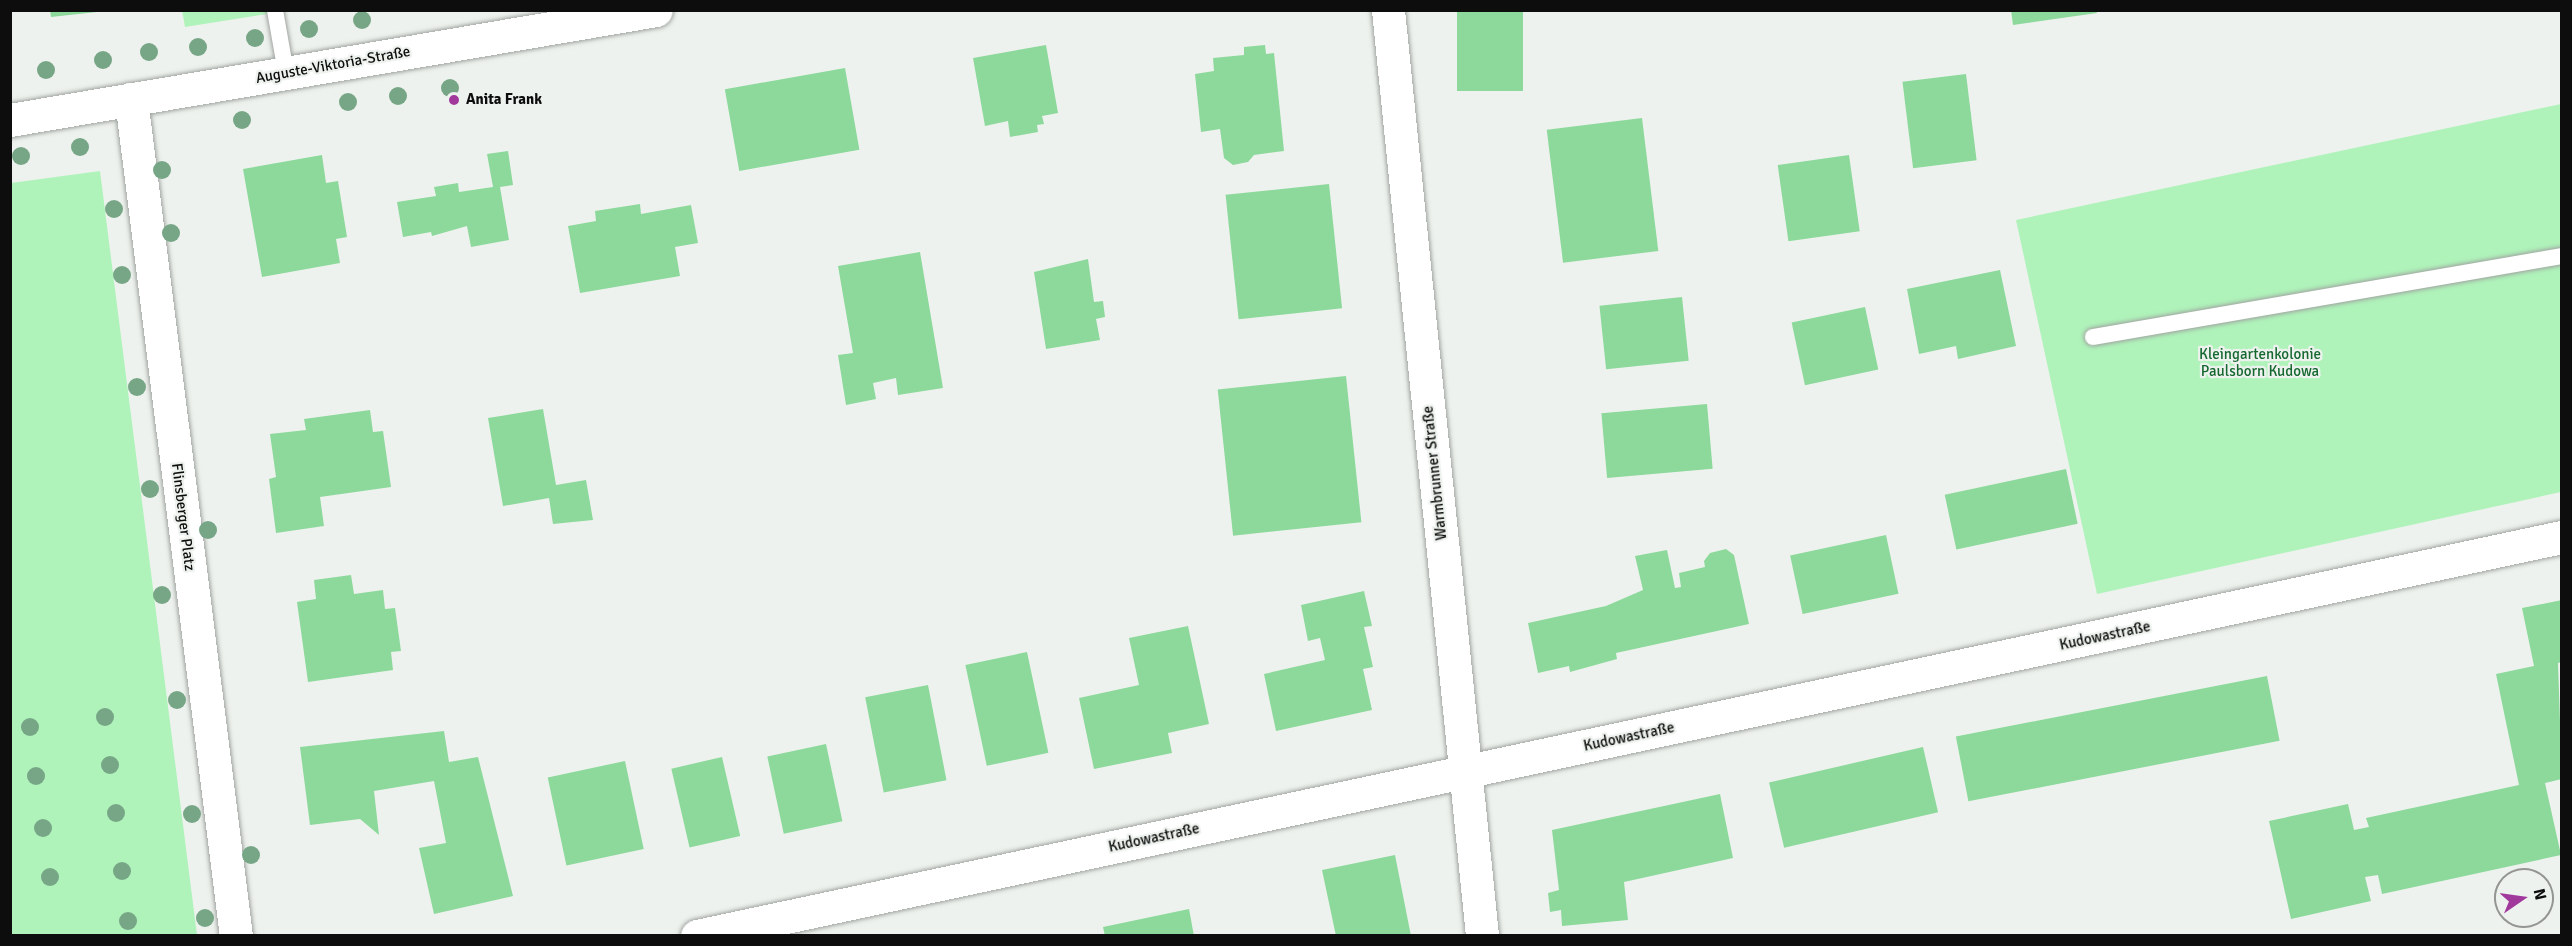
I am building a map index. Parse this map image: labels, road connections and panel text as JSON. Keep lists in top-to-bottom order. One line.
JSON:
{"streets":{"street":["Auguste-Viktoria-Straße","Warmbrunner Straße","Flinsberger Platz","Kudowastraße"]},"crossings":[["Auguste-Viktoria-Straße","Flinsberger Platz"],["Warmbrunner Straße","Kudowastraße"]],"parks":["Kleingartenkolonie Paulsborn Kudowa"],"places":["Anita Frank"],"north":"right"}
